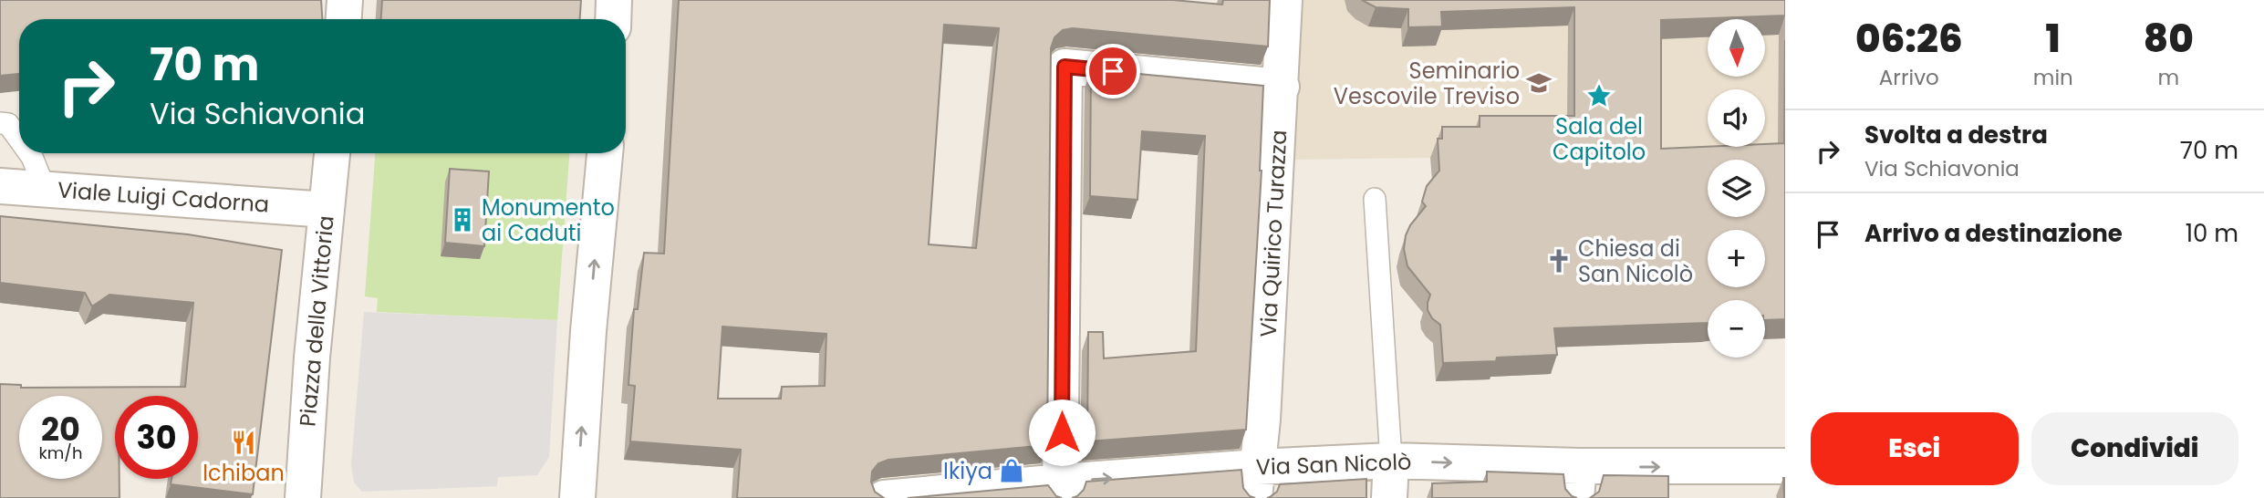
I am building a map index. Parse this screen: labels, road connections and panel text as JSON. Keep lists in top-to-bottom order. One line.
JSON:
{"streets":{"street":["Viale Luigi Cadorna","Via Quirico Turazza","Piazza della Vittoria","Via San Nicolò"]},"crossings":[["Viale Luigi Cadorna","Piazza della Vittoria"],["Via Quirico Turazza","Via San Nicolò"]],"one_way":["Via San Nicolò"],"places":{"school or university":["Seminario Vescovile Treviso"],"place":["Sala del Capitolo"],"building":["Monumento ai Caduti"],"church":["Chiesa di San Nicolò"],"restaurant":["Ichiban"],"shop":["Ikiya"]},"north":"bottom","page":{"eta":["06:26","Arrivo","1","min","80","m"],"map_buttons":["+","−"],"turn":["70 m","Via Schiavonia"],"list":[{"name":"Svolta a destra","note":"Via Schiavonia","value":"70 m"},{"name":"Arrivo a destinazione","value":"10 m"}],"speed":"20 km/h","limit":"30","buttons":["Esci","Condividi"]}}
